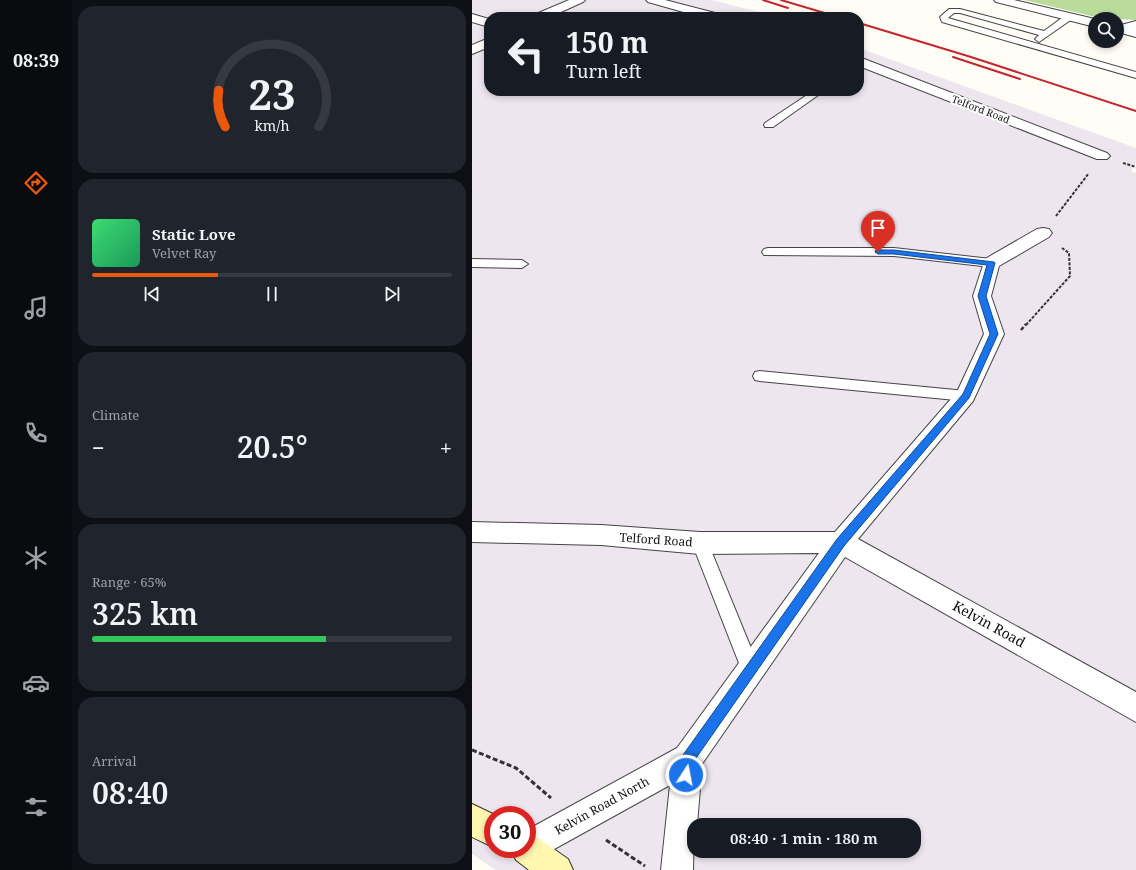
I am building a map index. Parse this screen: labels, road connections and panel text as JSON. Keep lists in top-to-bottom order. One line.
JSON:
{"streets":{"street":["Telford Road","Kelvin Road","Kelvin Road North"]},"crossings":[["Telford Road","Kelvin Road"],["Telford Road","Kelvin Road North"],["Kelvin Road","Kelvin Road North"]],"page":{"tabs":"08:39","turn":["150 m","Turn left"],"song":["Static Love","Velvet Ray"],"tile":["Climate",["Range · 65%","325 km"],["Arrival","08:40"]],"heat":["−","20.5°","+"],"limit":"30","trip":"08:40 · 1 min · 180 m","gauge":["23","km/h"]}}
